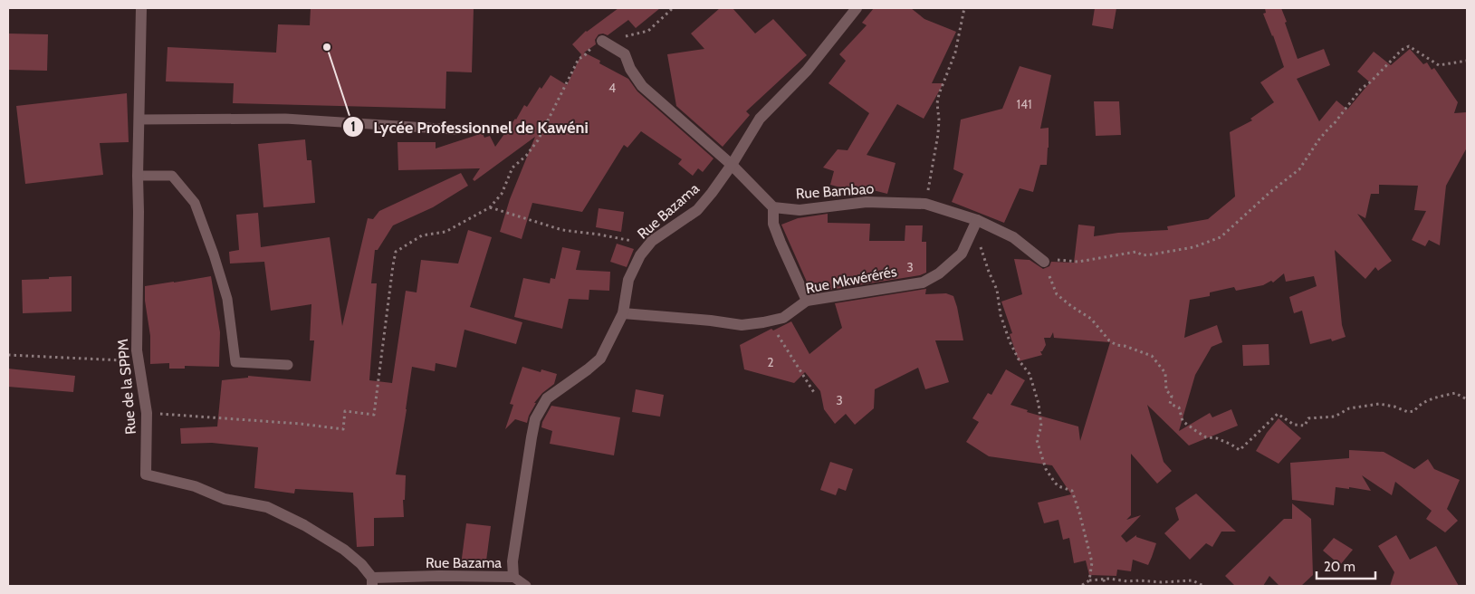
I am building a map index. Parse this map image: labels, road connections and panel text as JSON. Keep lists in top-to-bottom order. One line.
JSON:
{"streets":{"street":["Rue Bambao","Rue Bazama","Rue Mkwérérés","Rue de la SPPM"]},"crossings":[["Rue Bambao","Rue Mkwérérés"],["Rue Bazama","Rue Mkwérérés"],["Rue Bazama","Rue de la SPPM"]],"places":["Lycée Professionnel de Kawéni"],"house_numbers":["4","141","3","2","3"],"scale_bar":"20 m"}
